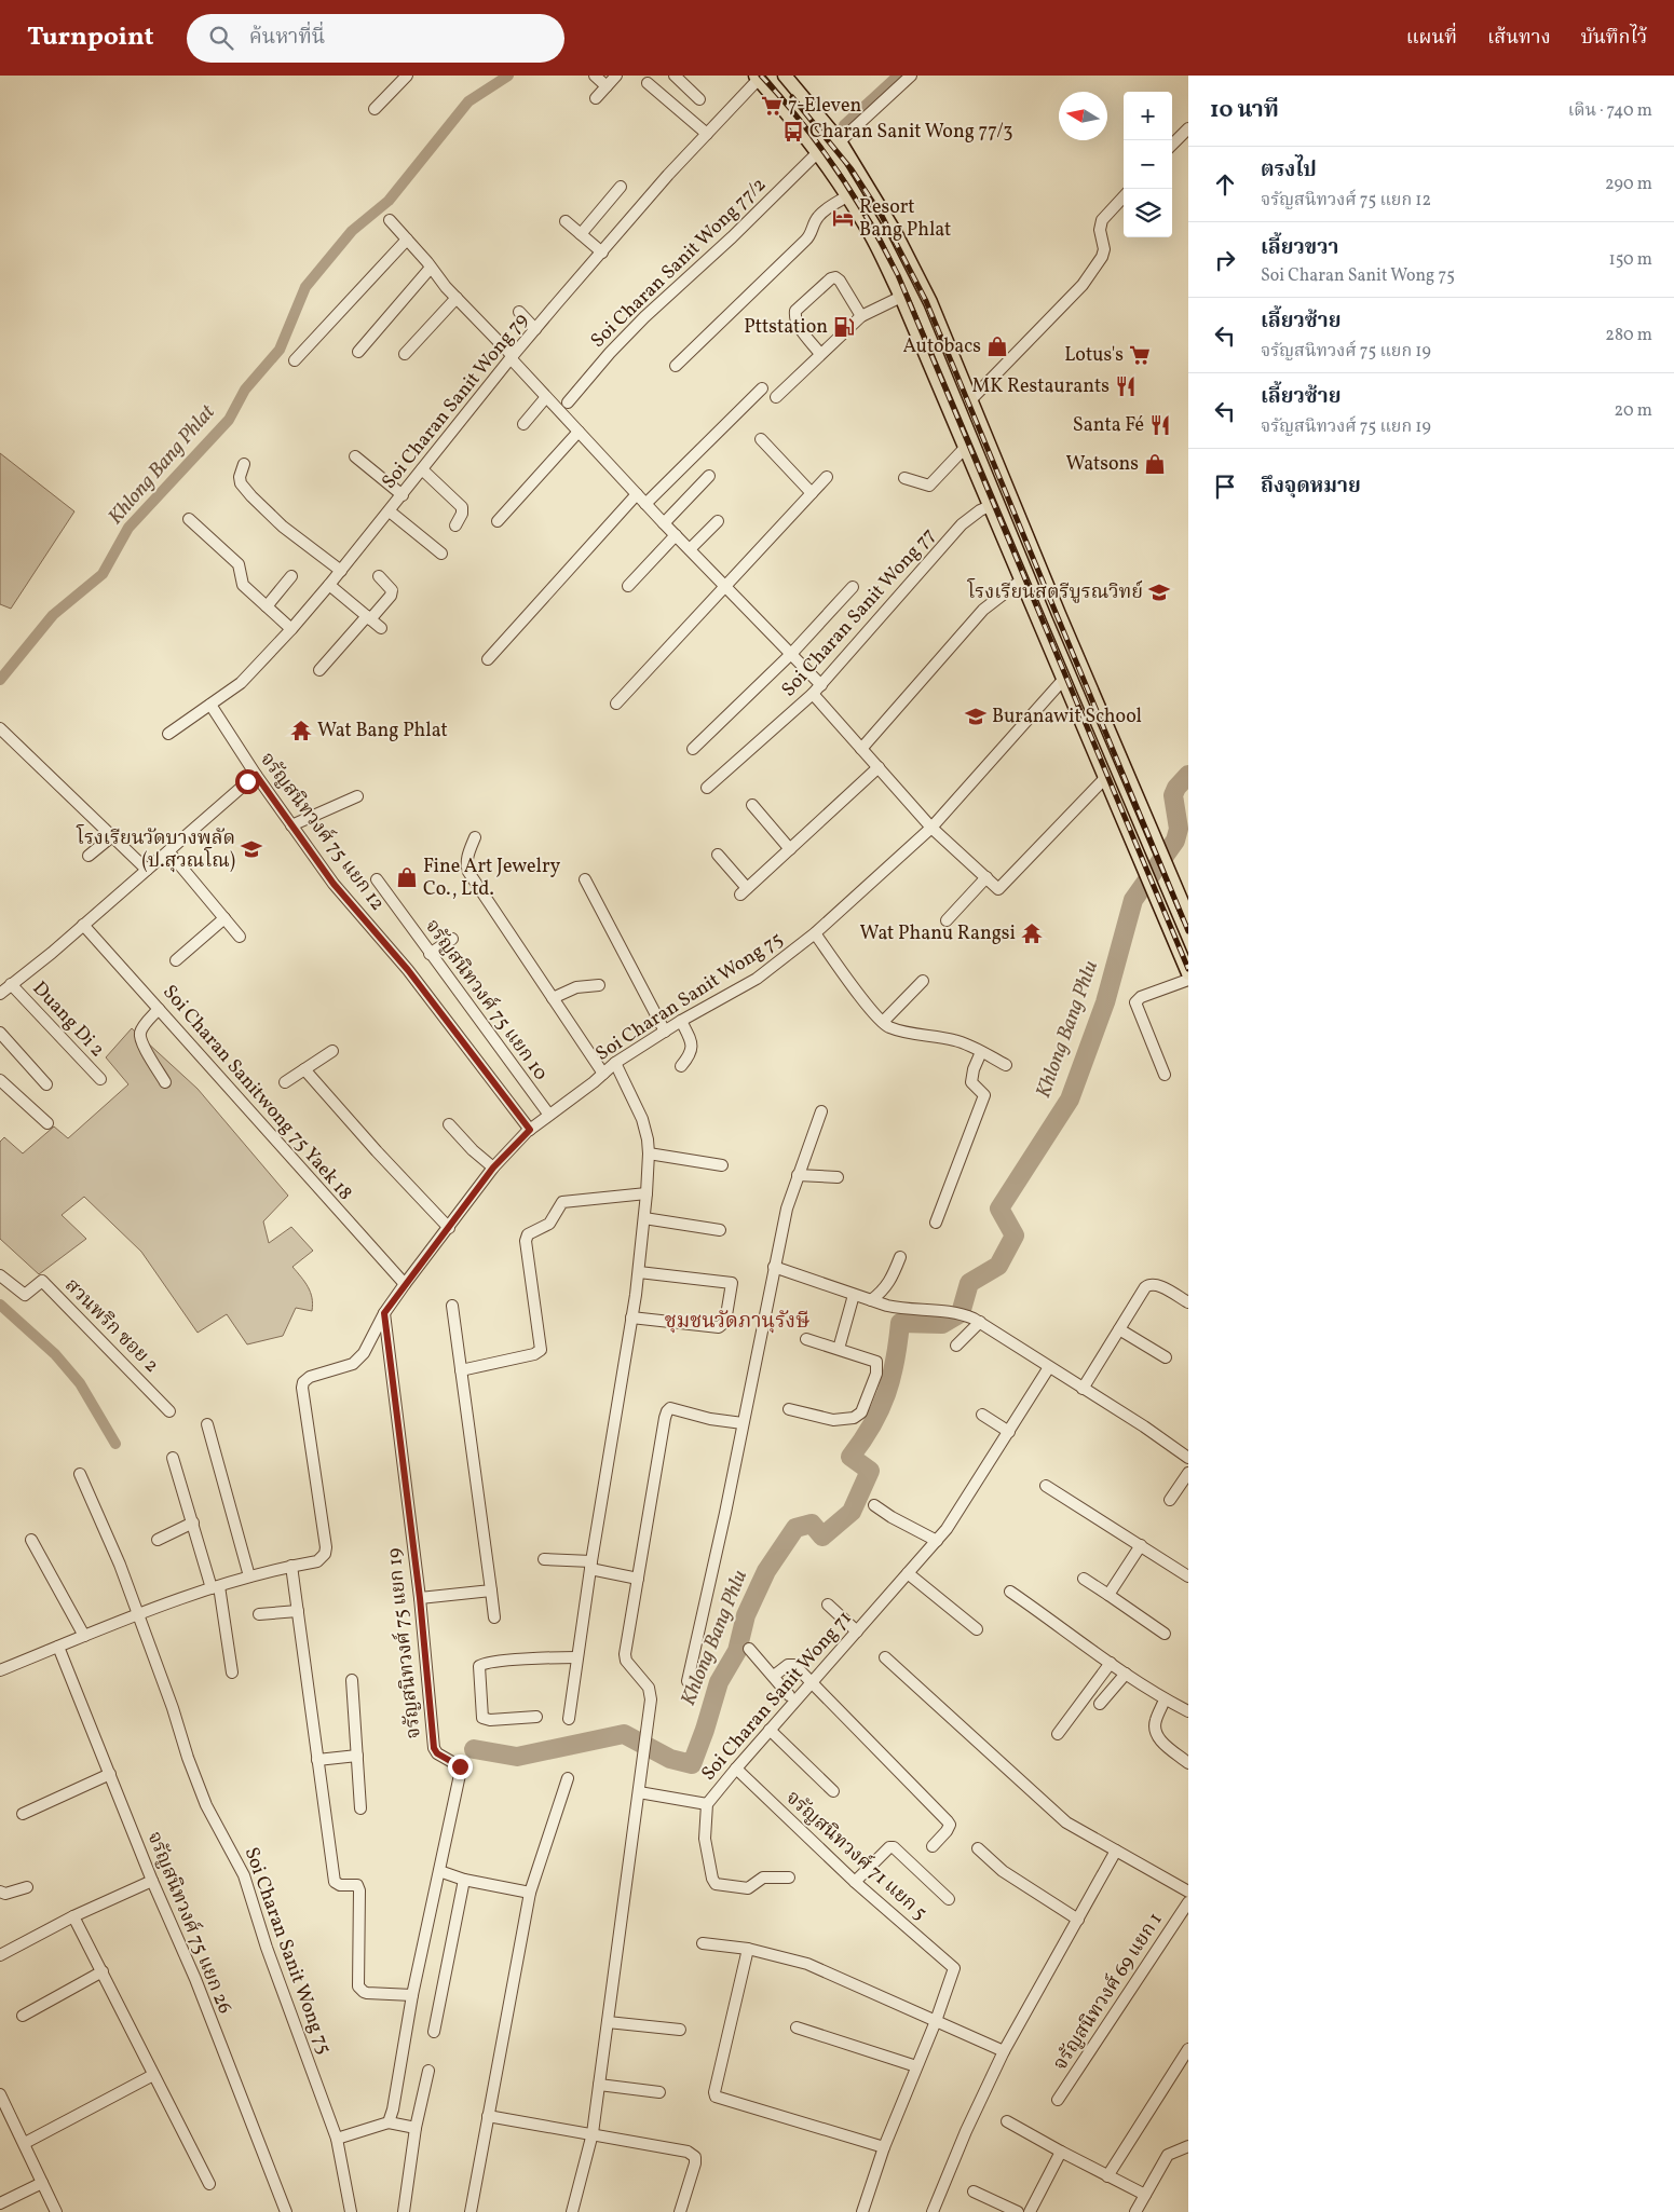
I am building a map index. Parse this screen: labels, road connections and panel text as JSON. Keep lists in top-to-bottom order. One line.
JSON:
{"streets":{"street":["Soi Charan Sanit Wong 77/2","Soi Charan Sanit Wong 79","Soi Charan Sanit Wong 77","จรัญสนิทวงศ์ 75 แยก 12","Soi Charan Sanit Wong 75","จรัญสนิทวงศ์ 75 แยก 10","Duang Di 2","Soi Charan Sanitwong 75 Yaek 18","สวนพริก ซอย 2","จรัญสนิทวงศ์ 75 แยก 19","Soi Charan Sanit Wong 71","จรัญสนิทวงศ์ 71 แยก 5","จรัญสนิทวงศ์ 75 แยก 26","จรัญสนิทวงศ์ 69 แยก 1"]},"crossings":[["Soi Charan Sanit Wong 79","จรัญสนิทวงศ์ 75 แยก 12"],["จรัญสนิทวงศ์ 75 แยก 12","Soi Charan Sanit Wong 75"],["Soi Charan Sanit Wong 75","จรัญสนิทวงศ์ 75 แยก 10"],["Soi Charan Sanit Wong 75","Soi Charan Sanitwong 75 Yaek 18"],["Soi Charan Sanit Wong 75","จรัญสนิทวงศ์ 75 แยก 19"],["Soi Charan Sanit Wong 71","จรัญสนิทวงศ์ 71 แยก 5"]],"districts":["ชุมชนวัดภานุรังษี"],"water":["Khlong Bang Phlat","Khlong Bang Phlu"],"places":{"supermarket":["7-Eleven","Lotus's"],"bus stop":["Charan Sanit Wong 77/3"],"hotel":["Resort Bang Phlat"],"fuel station":["Pttstation"],"shop":["Autobacs","Watsons","Fine Art Jewelry Co., Ltd."],"restaurant":["MK Restaurants","Santa Fé"],"school or university":["โรงเรียนสตรีบูรณวิทย์","Buranawit School","โรงเรียนวัดบางพลัด (ป.สุวณโณ)"],"temple":["Wat Bang Phlat","Wat Phanu Rangsi"]},"north":"left","page":{"header":"Turnpoint","search":"ค้นหาที่นี่","nav":["แผนที่","เส้นทาง","บันทึกไว้"],"heading":["10 นาที","เดิน · 740 m"],"map_buttons":["+","−"],"list":[["ตรงไป","จรัญสนิทวงศ์ 75 แยก 12","290 m"],["เลี้ยวขวา","Soi Charan Sanit Wong 75","150 m"],["เลี้ยวซ้าย","จรัญสนิทวงศ์ 75 แยก 19","280 m"],["เลี้ยวซ้าย","จรัญสนิทวงศ์ 75 แยก 19","20 m"],"ถึงจุดหมาย"]}}
